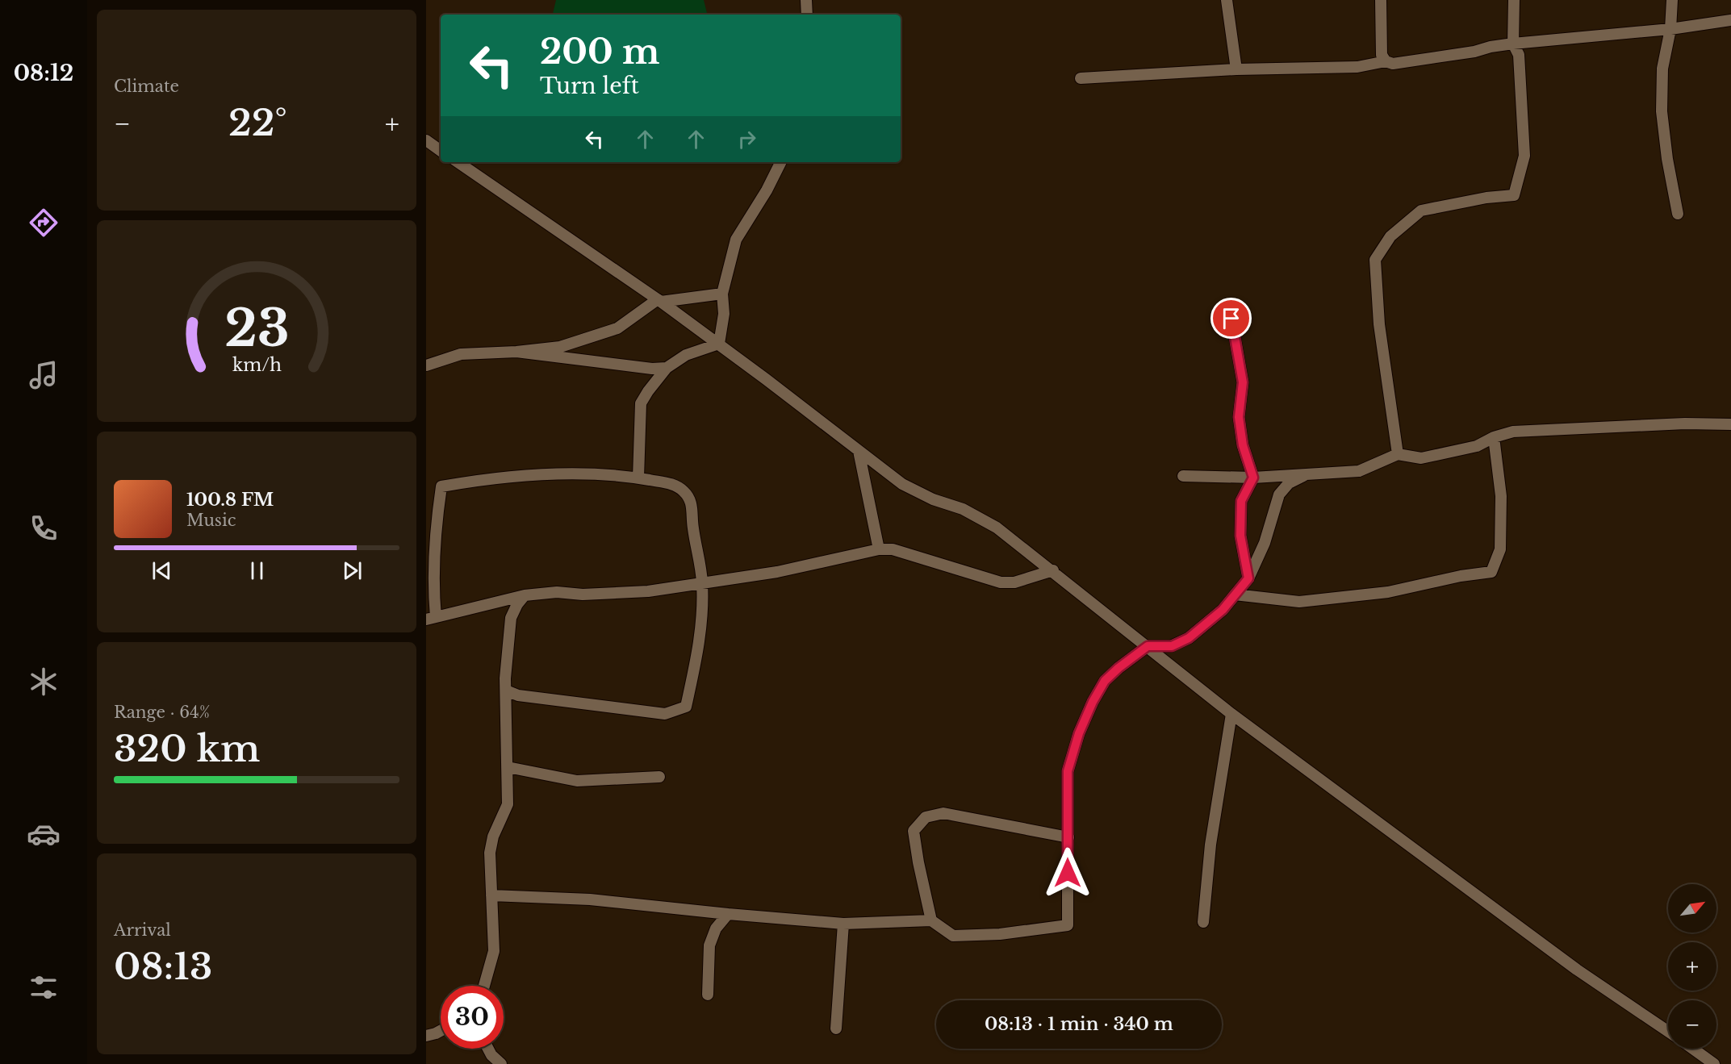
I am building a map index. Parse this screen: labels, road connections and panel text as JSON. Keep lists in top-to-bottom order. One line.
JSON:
{"north":"top right","page":{"tabs":"08:12","tile":["Climate",["Range · 64%","320 km"],["Arrival","08:13"]],"turn":["200 m","Turn left"],"heat":["−","22°","+"],"song":["100.8 FM","Music"],"map_buttons":["+","−"],"limit":"30","trip":"08:13 · 1 min · 340 m","gauge":["23","km/h"]}}
